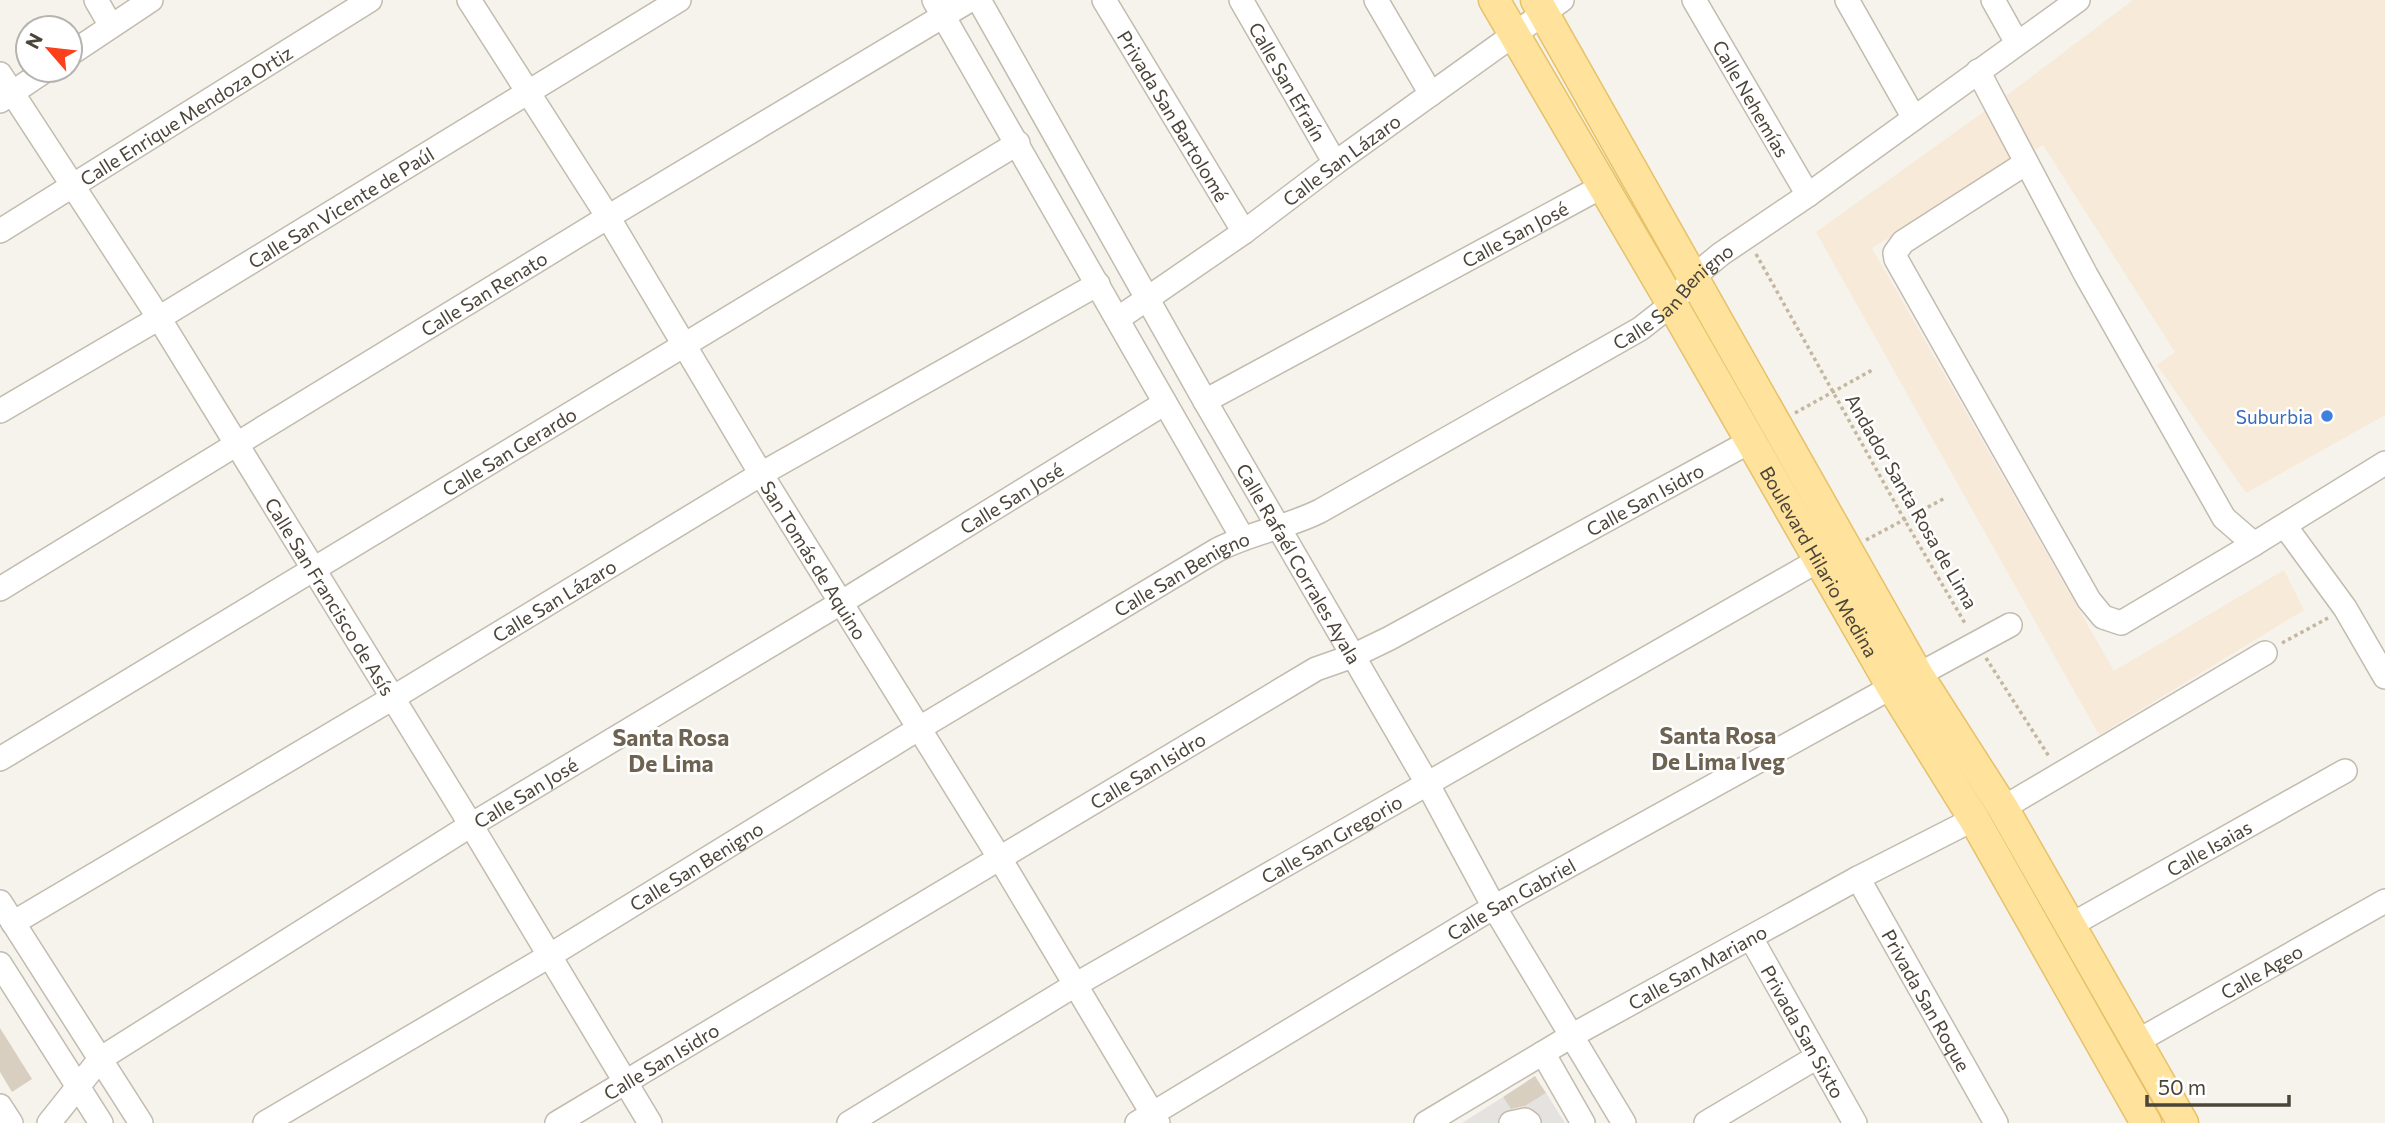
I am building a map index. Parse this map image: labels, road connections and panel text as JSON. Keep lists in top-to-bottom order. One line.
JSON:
{"streets":{"main road":["Boulevard Hilario Medina"],"street":["Calle San Efraín","Calle Nehemías","Calle Enrique Mendoza Ortiz","Privada San Bartolomé","Calle San Lázaro","Calle San Vicente de Paúl","Calle San José","Calle San Renato","Calle San Benigno","Calle San Gerardo","Calle San Isidro","San Tomás de Aquino","Calle Rafaél Corrales Ayala","Calle San Francisco de Asís","Calle San Gregorio","Calle Isaias","Calle San Gabriel","Calle San Mariano","Calle Ageo","Privada San Roque","Privada San Sixto"],"path":["Andador Santa Rosa de Lima"]},"crossings":[["Calle San Efraín","Calle San Lázaro"],["Calle Nehemías","Calle San Benigno"],["Calle Enrique Mendoza Ortiz","Calle San Francisco de Asís"],["Privada San Bartolomé","Calle San Lázaro"],["Calle San Lázaro","San Tomás de Aquino"],["Calle San Lázaro","Boulevard Hilario Medina"],["Calle San Lázaro","Calle Rafaél Corrales Ayala"],["Calle San Lázaro","Calle San Francisco de Asís"],["Calle San Vicente de Paúl","San Tomás de Aquino"],["Calle San Vicente de Paúl","Calle San Francisco de Asís"],["Calle San José","San Tomás de Aquino"],["Calle San José","Boulevard Hilario Medina"],["Calle San José","Calle Rafaél Corrales Ayala"],["Calle San José","Calle San Francisco de Asís"],["Calle San Renato","San Tomás de Aquino"],["Calle San Renato","Calle Rafaél Corrales Ayala"],["Calle San Renato","Calle San Francisco de Asís"],["Calle San Benigno","Andador Santa Rosa de Lima"],["Calle San Benigno","San Tomás de Aquino"],["Calle San Benigno","Boulevard Hilario Medina"],["Calle San Benigno","Calle Rafaél Corrales Ayala"],["Calle San Benigno","Calle San Francisco de Asís"],["Calle San Gerardo","San Tomás de Aquino"],["Calle San Gerardo","Calle Rafaél Corrales Ayala"],["Calle San Gerardo","Calle San Francisco de Asís"],["Calle San Isidro","San Tomás de Aquino"],["Calle San Isidro","Boulevard Hilario Medina"],["Calle San Isidro","Calle Rafaél Corrales Ayala"],["Calle San Isidro","Calle San Francisco de Asís"],["Andador Santa Rosa de Lima","Calle San Gabriel"],["San Tomás de Aquino","Calle San Gregorio"],["San Tomás de Aquino","Calle San Gabriel"],["Boulevard Hilario Medina","Calle San Gregorio"],["Boulevard Hilario Medina","Calle Isaias"],["Boulevard Hilario Medina","Calle San Gabriel"],["Boulevard Hilario Medina","Calle San Mariano"],["Boulevard Hilario Medina","Calle Ageo"],["Calle Rafaél Corrales Ayala","Calle San Gregorio"],["Calle Rafaél Corrales Ayala","Calle San Gabriel"],["Calle Rafaél Corrales Ayala","Calle San Mariano"],["Calle San Mariano","Privada San Roque"],["Calle San Mariano","Privada San Sixto"]],"districts":["Santa Rosa De Lima Iveg","Santa Rosa De Lima"],"places":["Suburbia"],"scale_bar":"50 m","north":"top left"}
